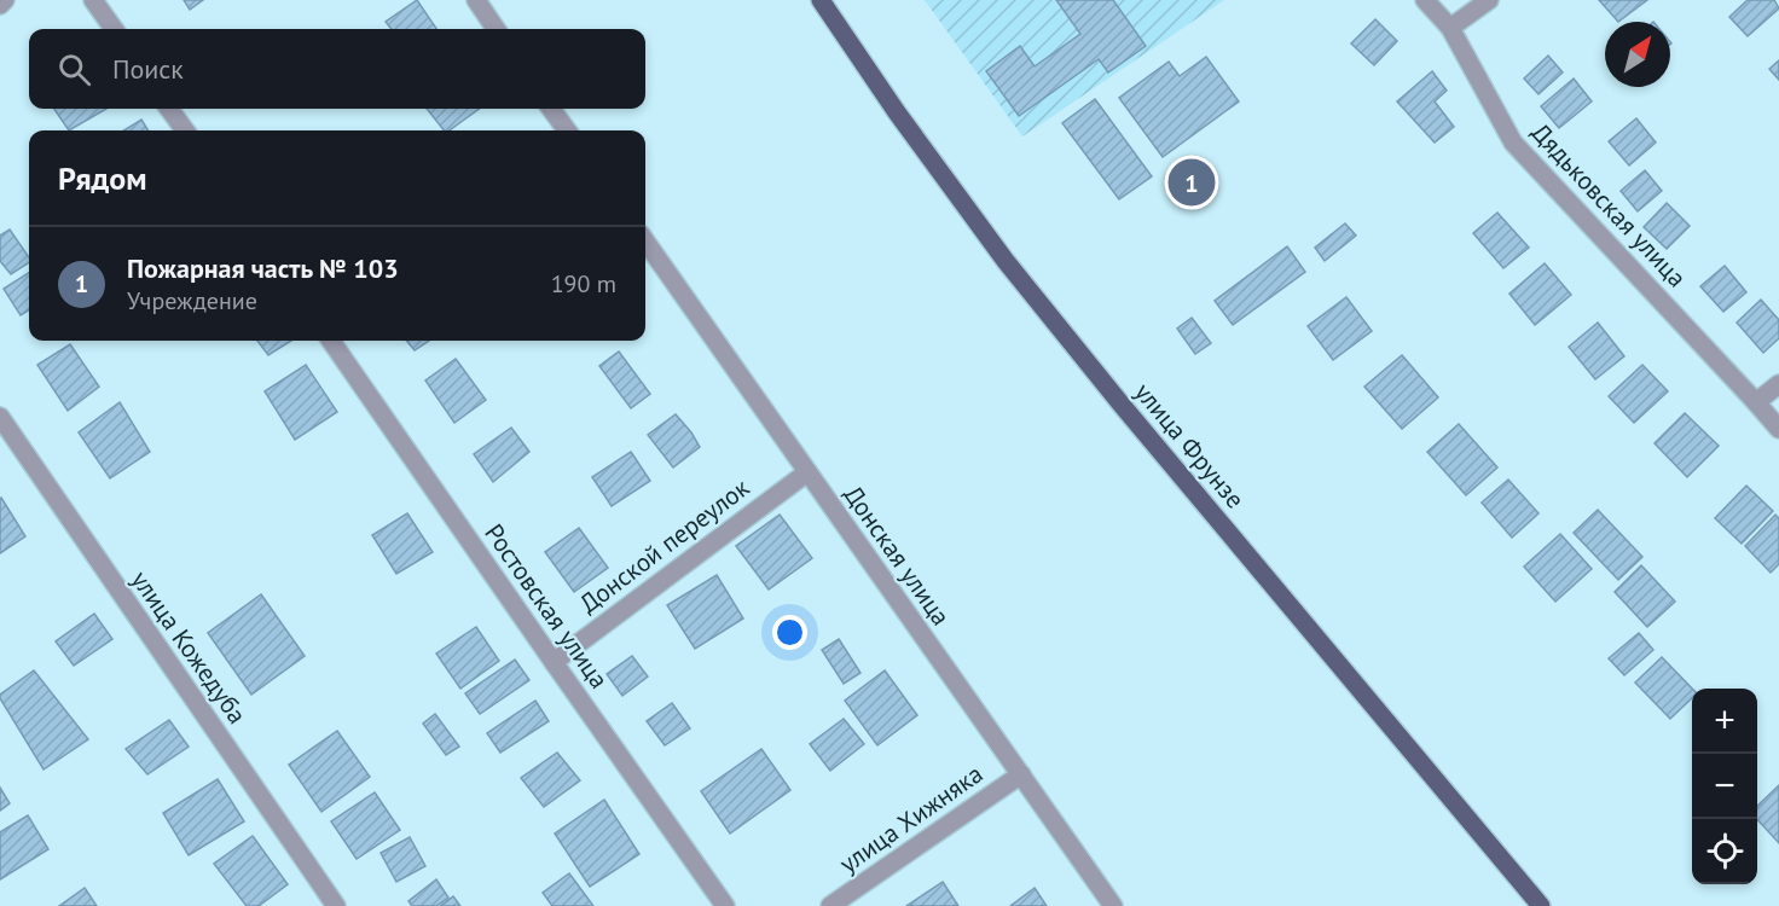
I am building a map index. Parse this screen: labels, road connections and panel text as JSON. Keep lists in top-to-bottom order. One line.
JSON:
{"streets":{"main road":["улица Фрунзе"],"street":["Дядьковская улица","Донской переулок","Донская улица","Ростовская улица","улица Кожедуба","улица Хижняка"]},"crossings":[["Донской переулок","Донская улица"],["Донской переулок","Ростовская улица"],["Донская улица","улица Хижняка"]],"north":"top right","page":{"search":"Поиск","heading":"Рядом","pins":"1","list":[{"mark":"1","name":"Пожарная часть № 103","note":"Учреждение","value":"190 m"}],"map_buttons":["+","−"]}}
